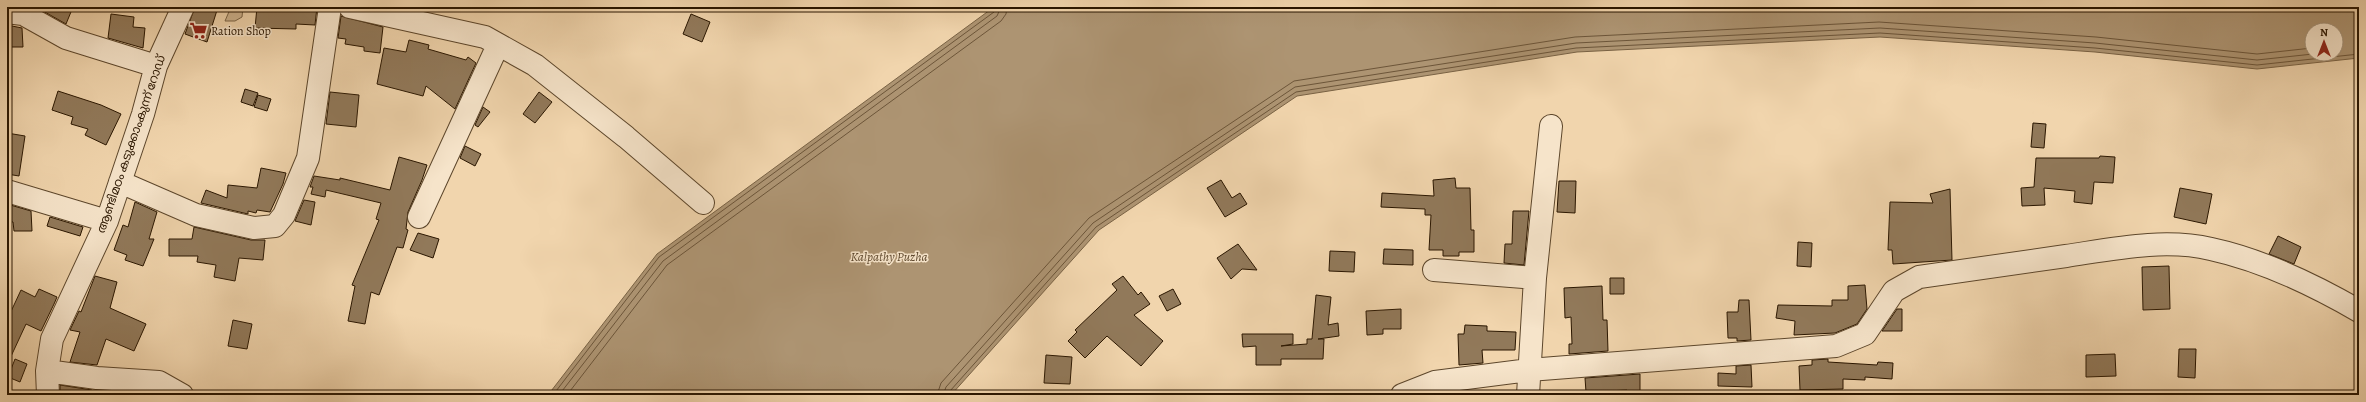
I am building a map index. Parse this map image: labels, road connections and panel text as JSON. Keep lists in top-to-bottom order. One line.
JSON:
{"streets":{"street":["ആണ്ടിമഠം കടുക്കാംകുന്ന് റോഡ്"]},"water":["Kalpathy Puzha"],"places":{"supermarket":["Ration Shop"]},"north":"top"}
